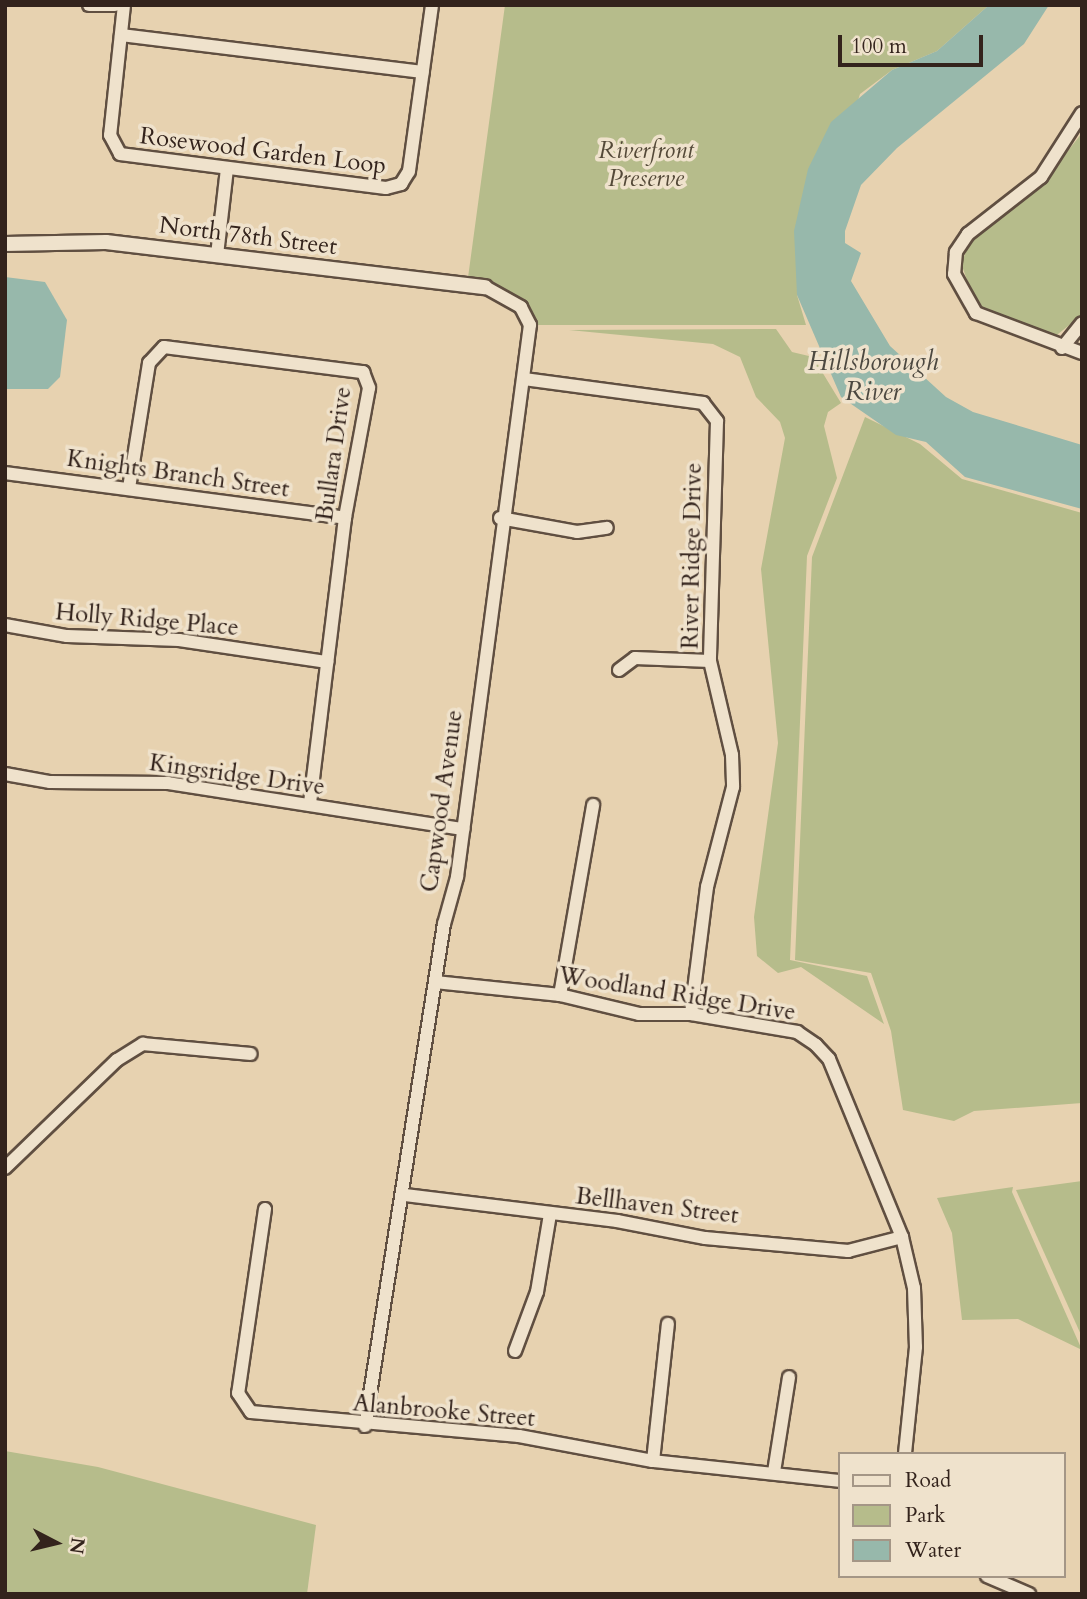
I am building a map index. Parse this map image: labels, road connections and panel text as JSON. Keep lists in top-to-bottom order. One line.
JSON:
{"streets":{"street":["Rosewood Garden Loop","North 78th Street","Bullara Drive","Knights Branch Street","River Ridge Drive","Holly Ridge Place","Kingsridge Drive","Capwood Avenue","Woodland Ridge Drive","Bellhaven Street","Alanbrooke Street"]},"crossings":[["North 78th Street","Capwood Avenue"],["Bullara Drive","Knights Branch Street"],["Bullara Drive","Holly Ridge Place"],["Bullara Drive","Kingsridge Drive"],["River Ridge Drive","Capwood Avenue"],["River Ridge Drive","Woodland Ridge Drive"],["Kingsridge Drive","Capwood Avenue"],["Capwood Avenue","Woodland Ridge Drive"],["Capwood Avenue","Bellhaven Street"],["Capwood Avenue","Alanbrooke Street"],["Woodland Ridge Drive","Bellhaven Street"]],"water":["Hillsborough River"],"parks":["Riverfront Preserve"],"legend":["Road","Park","Water"],"scale_bar":"100 m","north":"right"}
